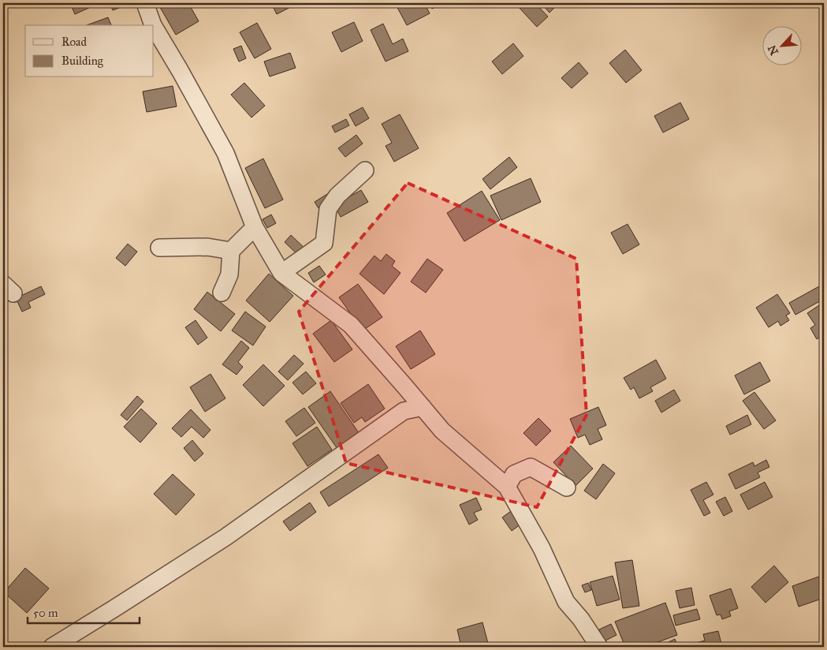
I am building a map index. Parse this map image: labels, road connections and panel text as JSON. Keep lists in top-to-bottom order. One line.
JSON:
{"legend":["Road","Building"],"scale_bar":"50 m","north":"bottom left"}
